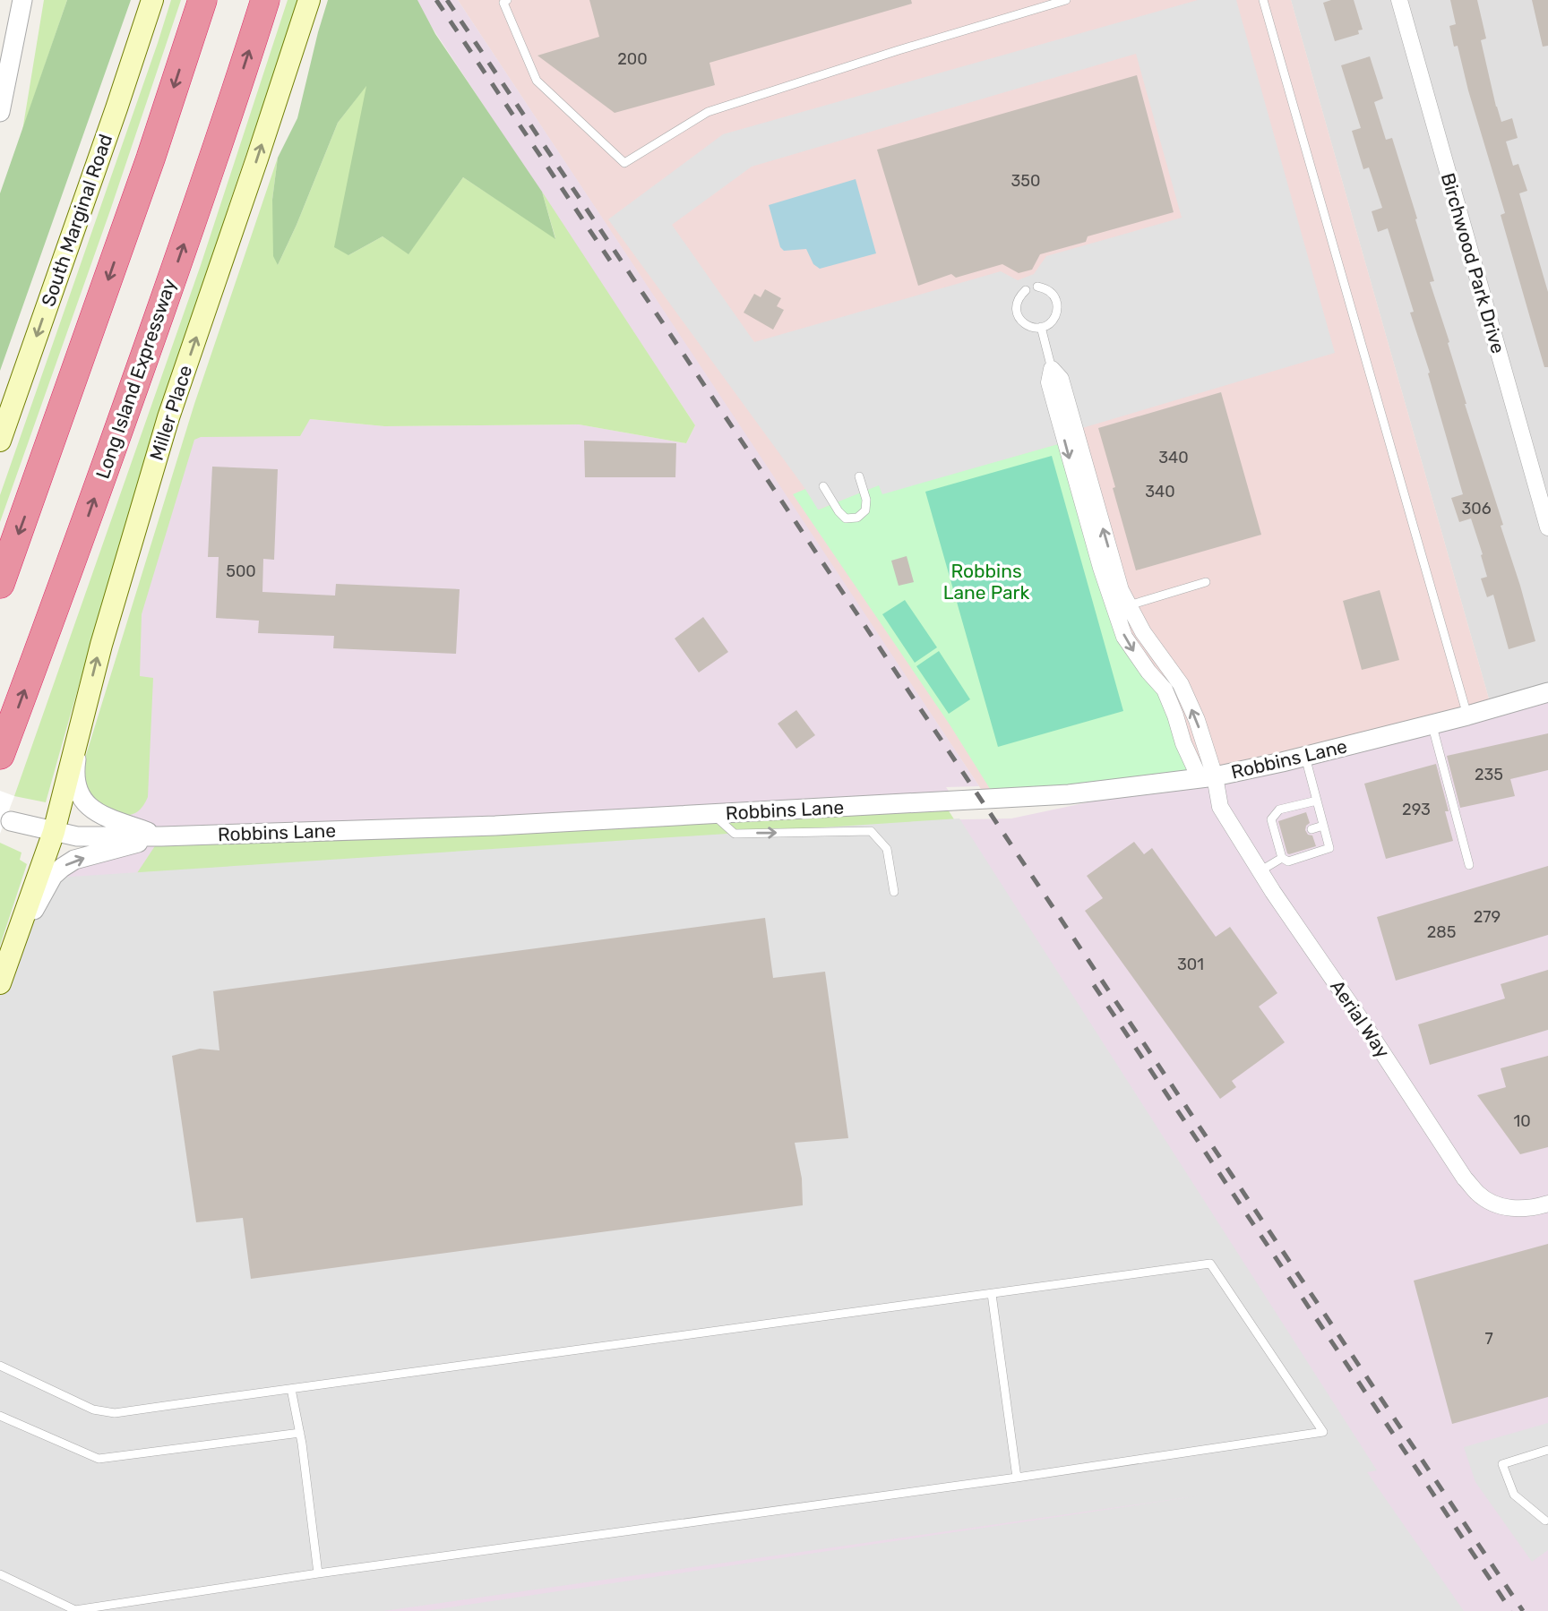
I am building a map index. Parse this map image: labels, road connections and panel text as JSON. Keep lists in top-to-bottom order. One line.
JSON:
{"streets":{"highway":["Long Island Expressway"],"main road":["South Marginal Road","Miller Place"],"street":["Birchwood Park Drive","Robbins Lane","Aerial Way"]},"crossings":[["Miller Place","Robbins Lane"],["Robbins Lane","Aerial Way"]],"one_way":["South Marginal Road","Miller Place"],"parks":["Robbins Lane Park"],"house_numbers":["200","350","340","340","306","500","235","293","279","285","301","10","7"]}
